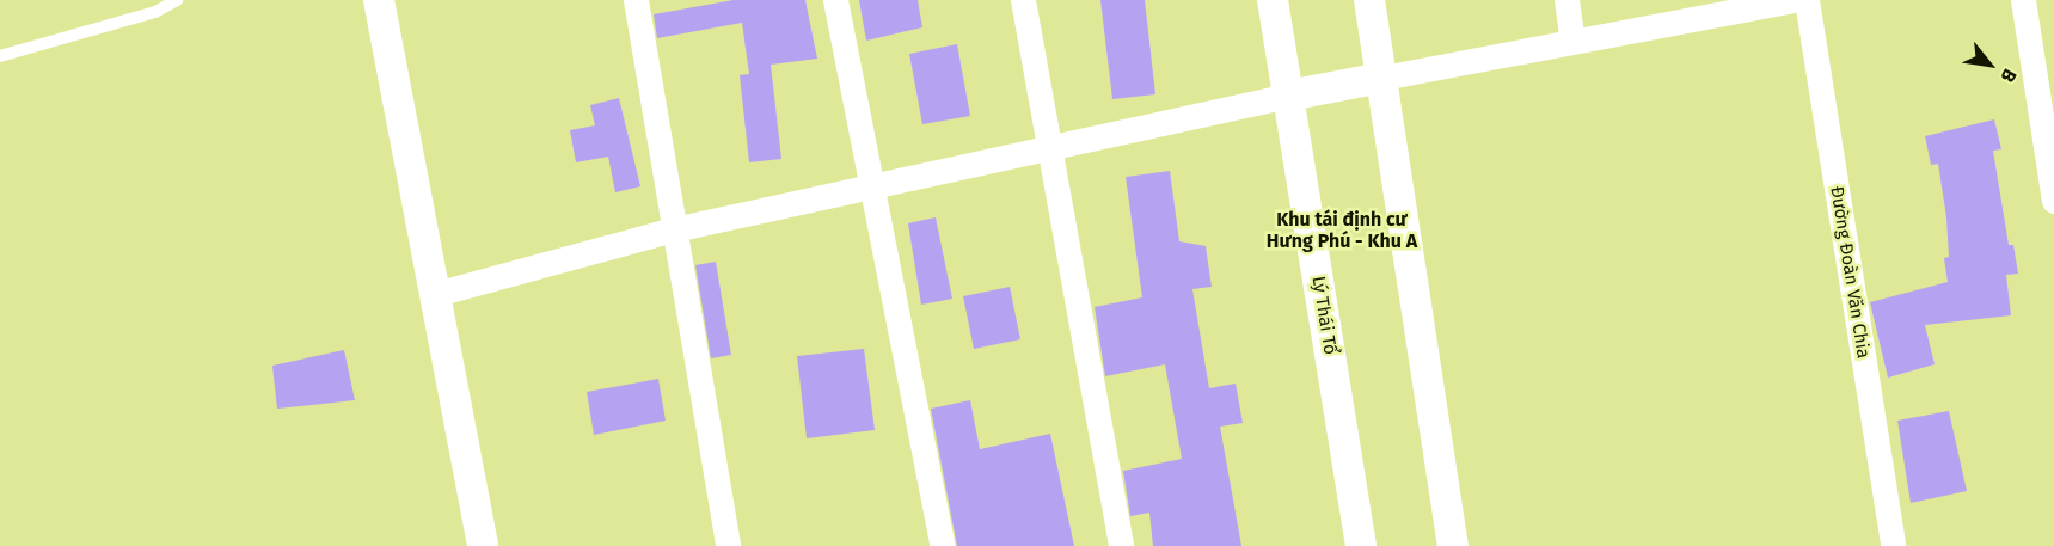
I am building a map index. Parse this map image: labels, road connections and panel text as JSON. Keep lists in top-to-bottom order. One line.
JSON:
{"streets":{"street":["Đường Đoàn Văn Chia","Lý Thái Tổ"]},"districts":["Khu tái định cư Hưng Phú - Khu A"],"north":"bottom right"}
